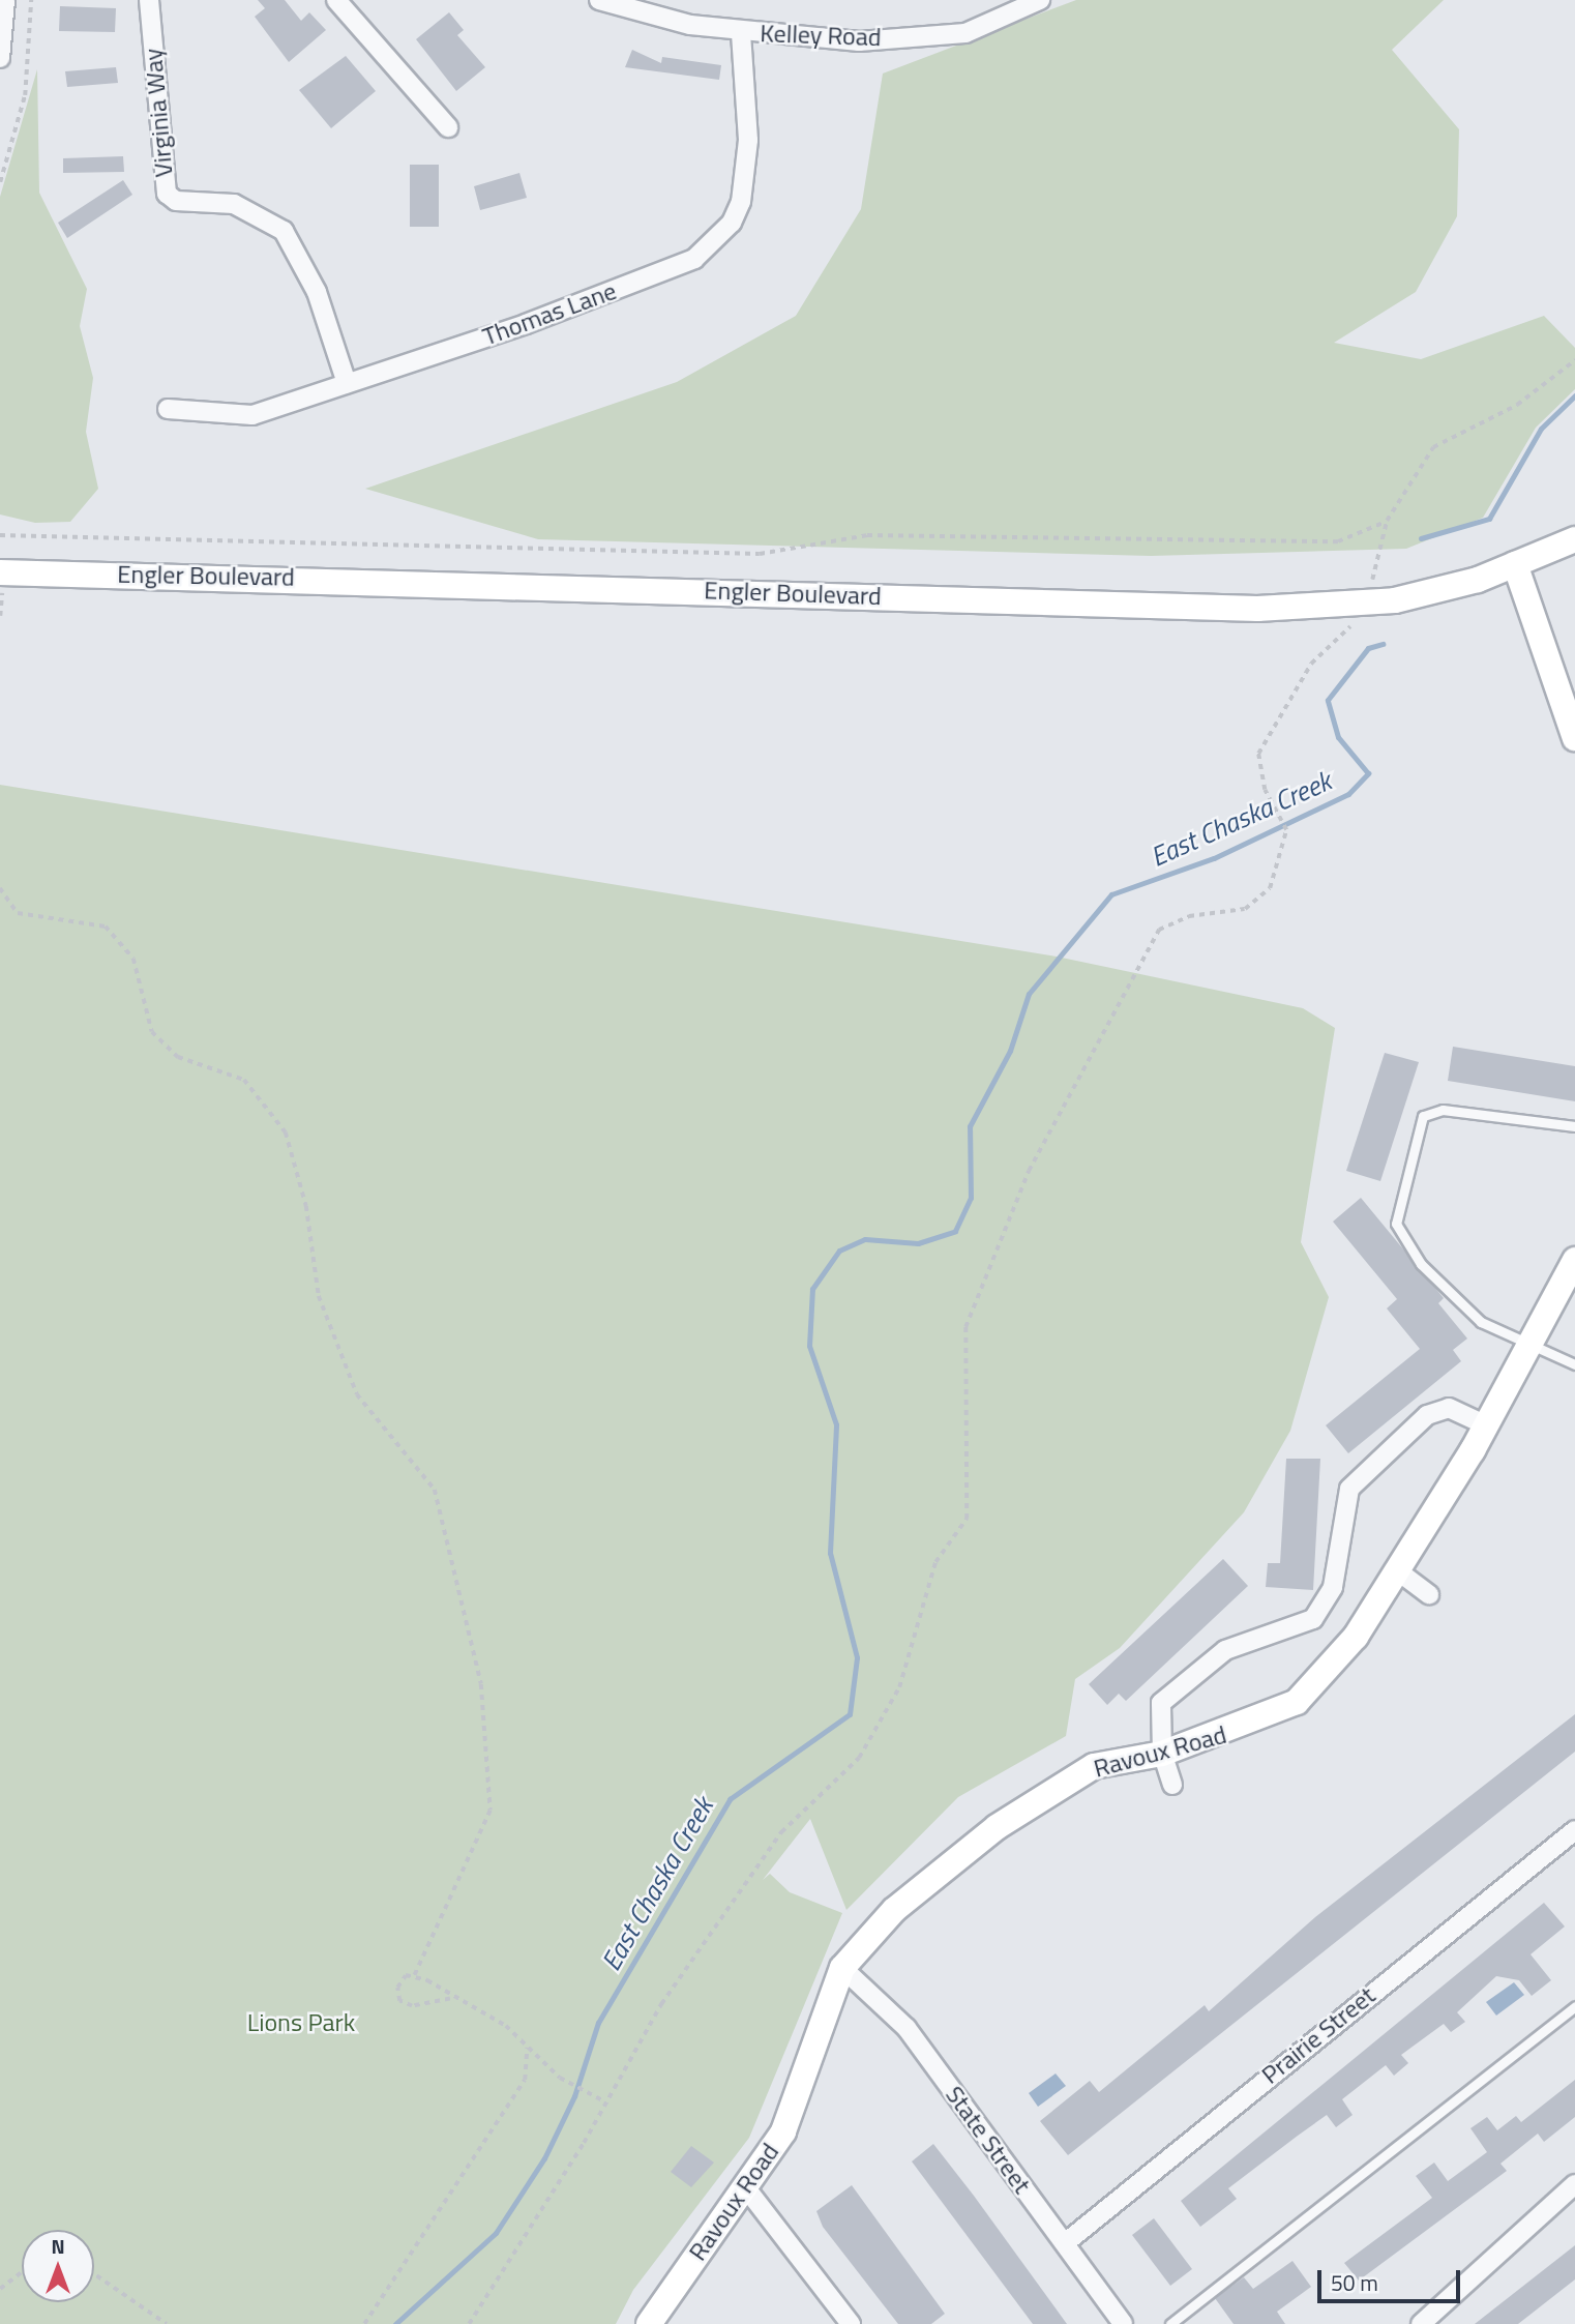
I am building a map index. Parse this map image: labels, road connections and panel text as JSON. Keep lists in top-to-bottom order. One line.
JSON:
{"streets":{"street":["Kelley Road","Virginia Way","Thomas Lane","Engler Boulevard","Ravoux Road","Prairie Street","State Street"]},"crossings":[["Kelley Road","Thomas Lane"],["Virginia Way","Thomas Lane"],["Ravoux Road","State Street"],["Prairie Street","State Street"]],"water":["East Chaska Creek"],"parks":["Lions Park"],"scale_bar":"50 m","north":"top"}
